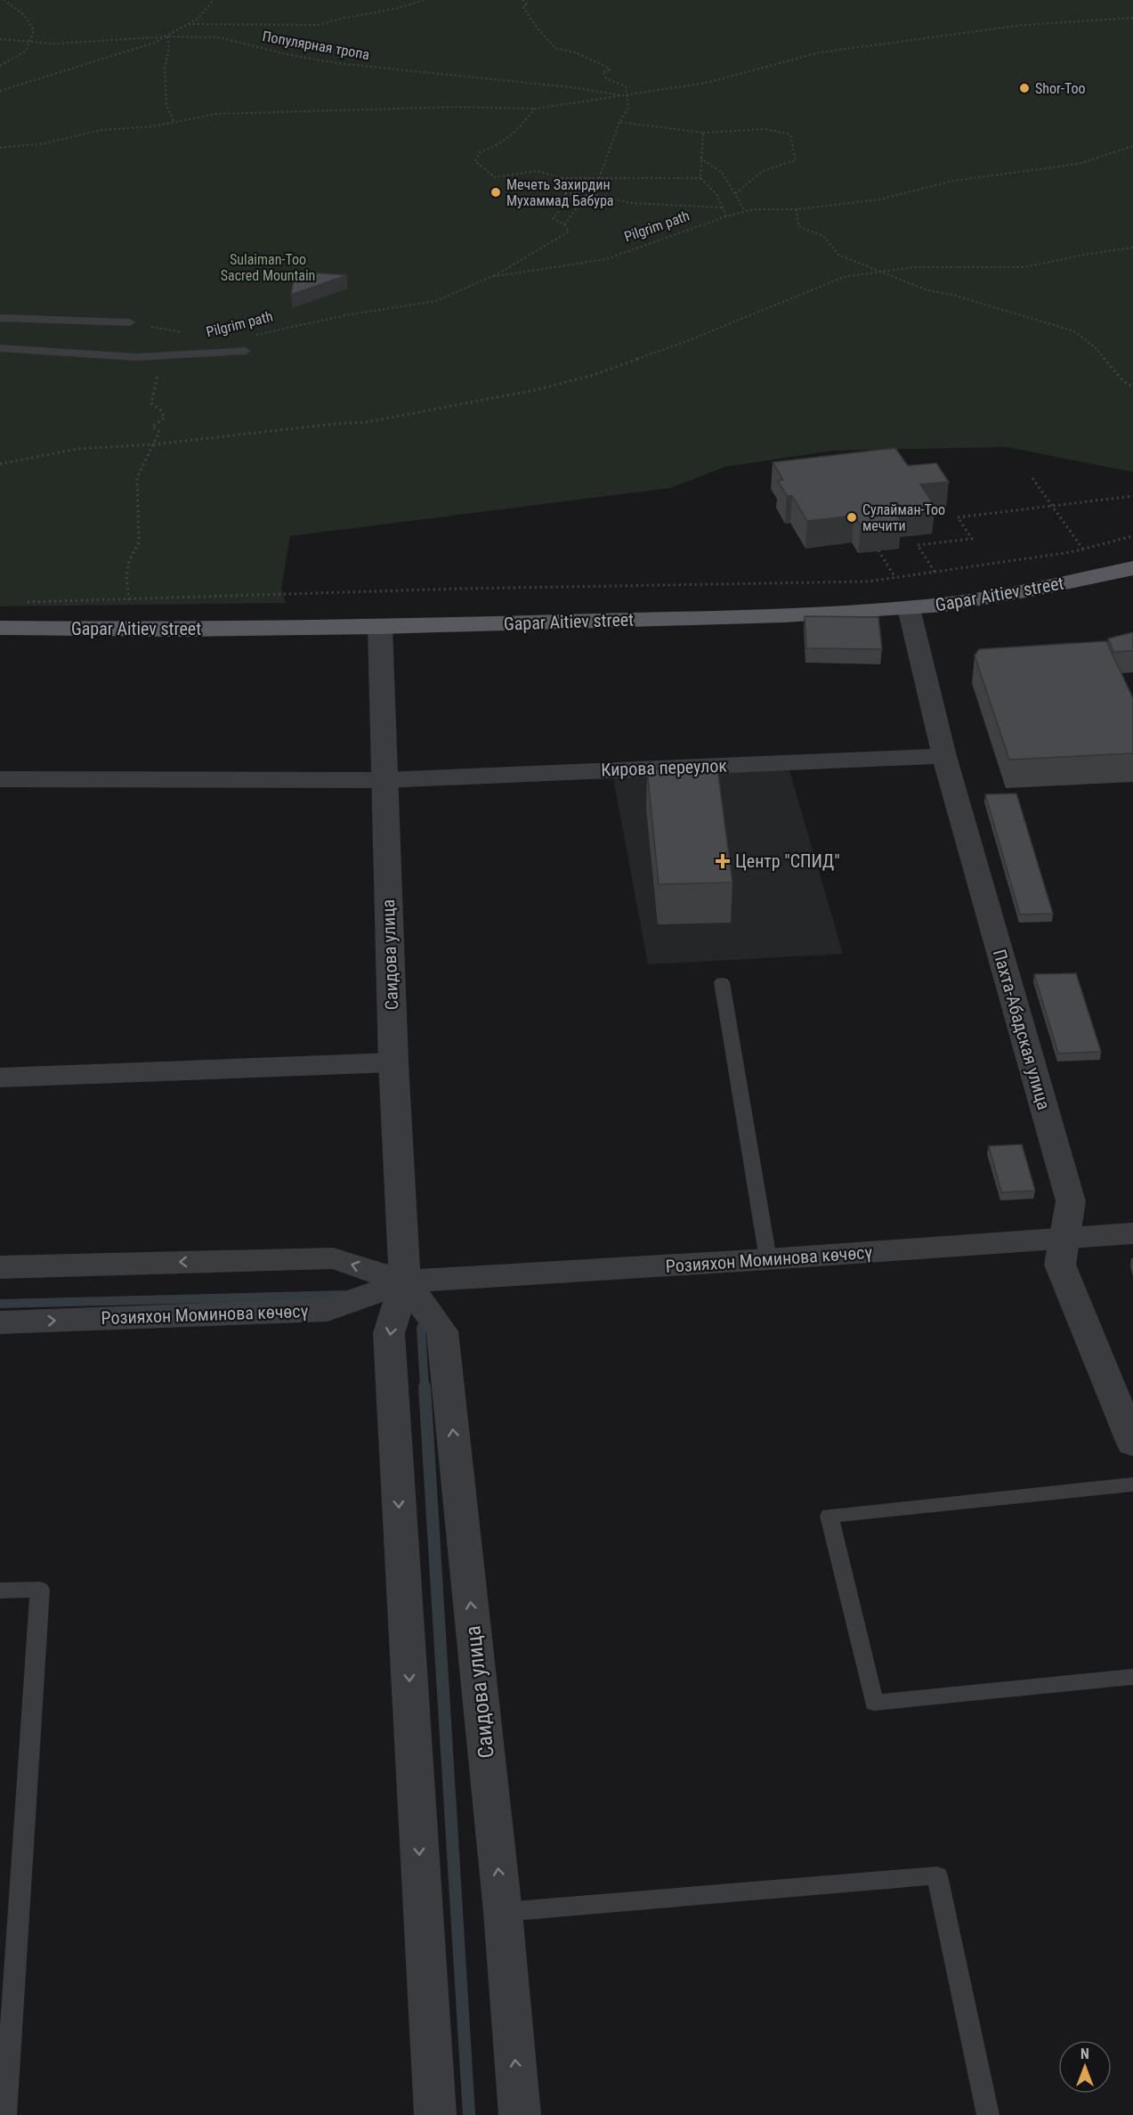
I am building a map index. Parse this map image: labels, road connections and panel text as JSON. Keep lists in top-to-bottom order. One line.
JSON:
{"streets":{"main road":["Gapar Aitiev street"],"street":["Кирова переулок","Саидова улица","Пахта-Абадская улица","Розияхон Моминова көчөсү"],"lane":["Pilgrim path"],"path":["Популярная тропа"]},"crossings":[["Gapar Aitiev street","Саидова улица"],["Gapar Aitiev street","Пахта-Абадская улица"],["Кирова переулок","Саидова улица"],["Кирова переулок","Пахта-Абадская улица"],["Саидова улица","Розияхон Моминова көчөсү"],["Пахта-Абадская улица","Розияхон Моминова көчөсү"]],"parks":["Sulaiman-Too Sacred Mountain"],"places":{"other":["Shor-Too","Мечеть Захирдин Мухаммад Бабура","Сулайман-Тоо мечити"],"health":["Центр \"СПИД\""]},"north":"top"}
